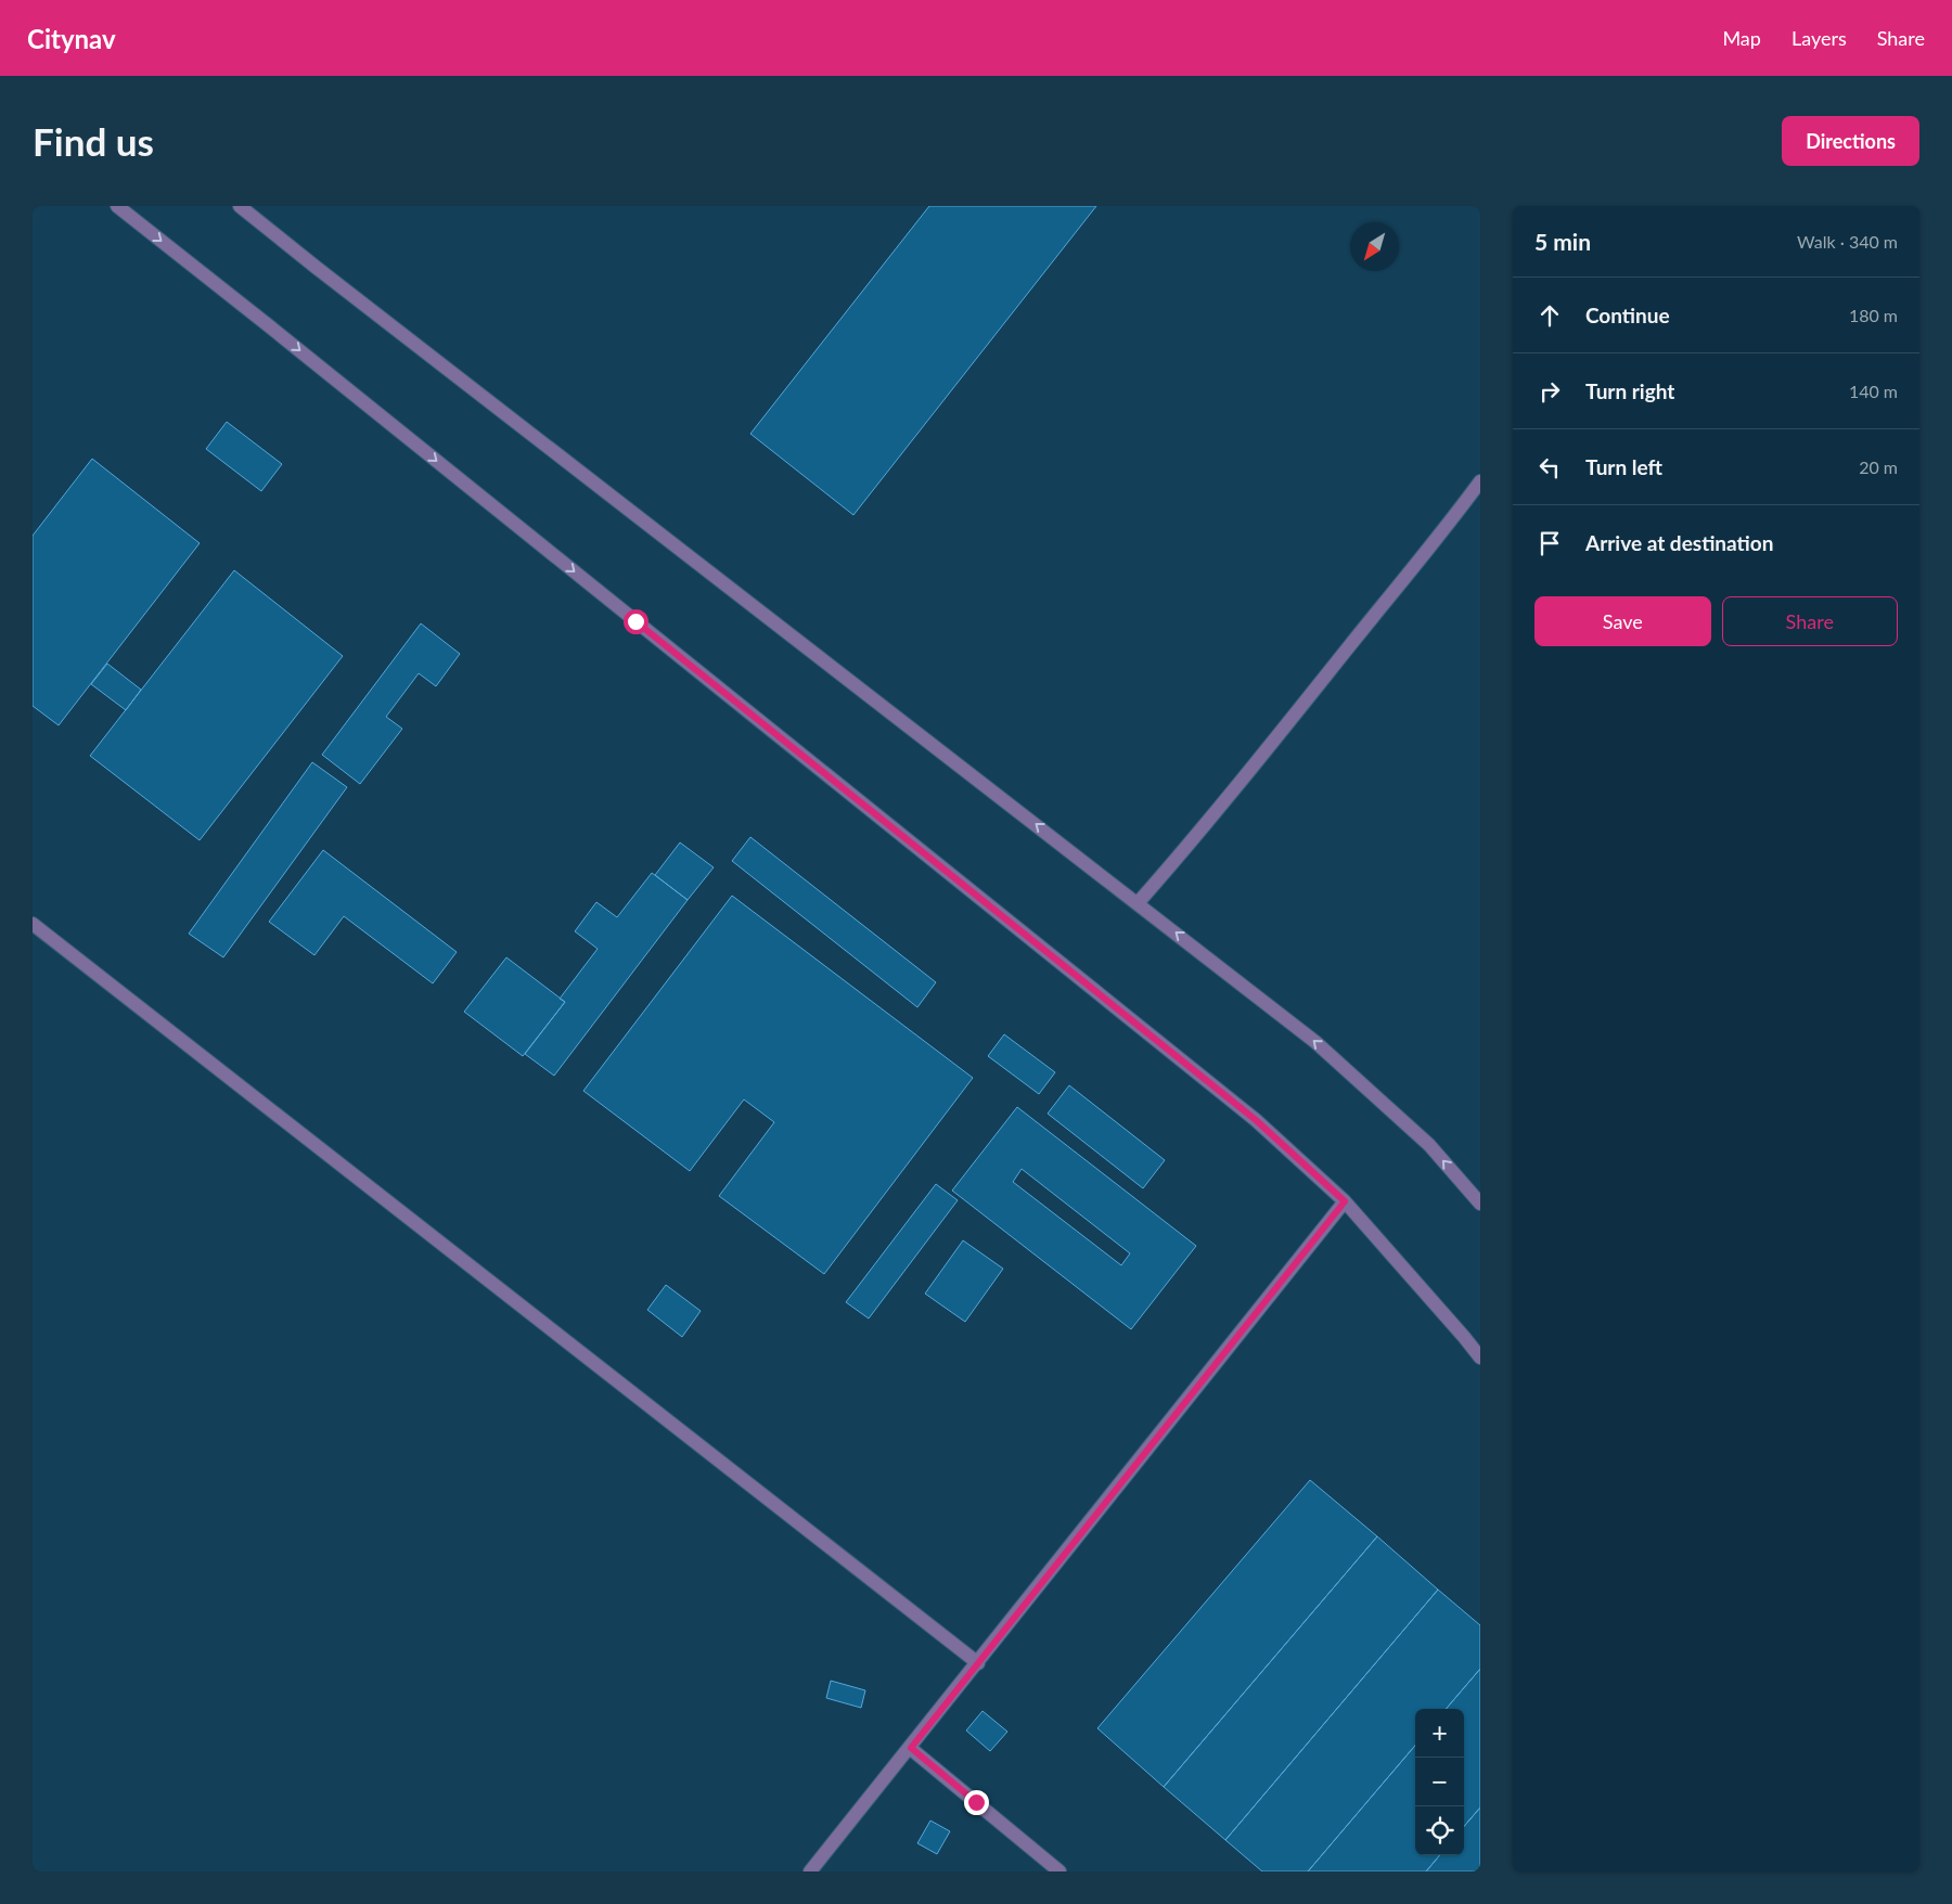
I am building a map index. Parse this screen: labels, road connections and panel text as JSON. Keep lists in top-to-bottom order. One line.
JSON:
{"north":"bottom left","page":{"header":"Citynav","nav":["Map","Layers","Share"],"buttons":["Directions",["Save","Share"]],"title":"Find us","heading":["5 min","Walk · 340 m"],"list":[["Continue","180 m"],["Turn right","140 m"],["Turn left","20 m"],"Arrive at destination"],"map_buttons":["+","−"]}}
